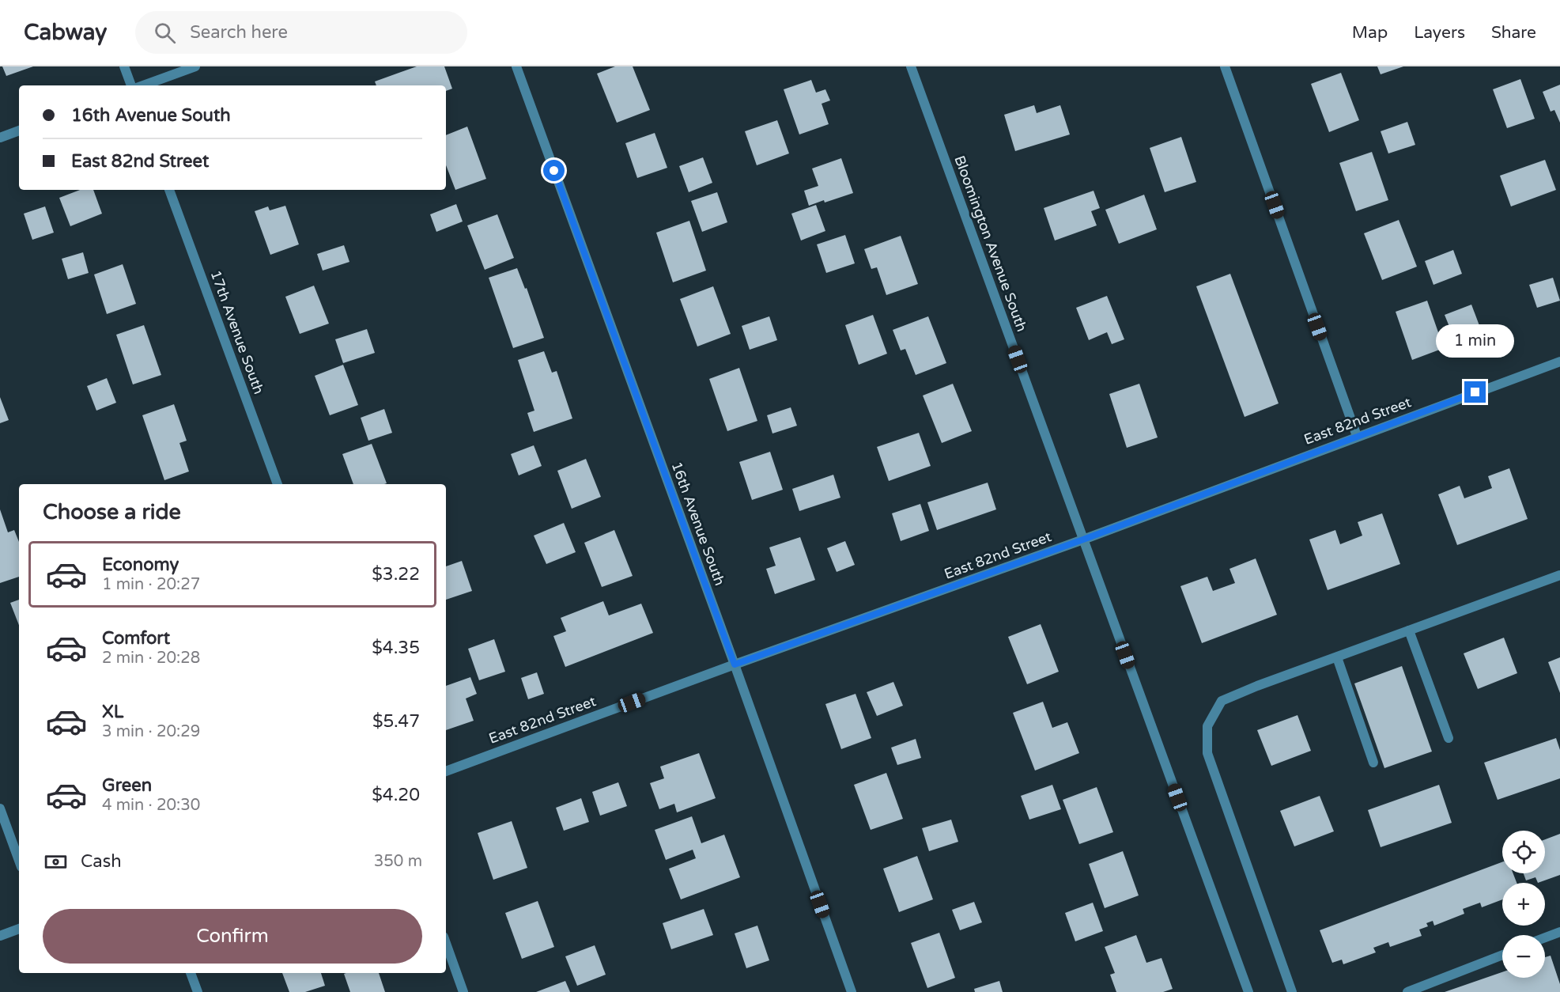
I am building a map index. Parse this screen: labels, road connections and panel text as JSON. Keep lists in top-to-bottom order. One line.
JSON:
{"streets":{"street":["Bloomington Avenue South","17th Avenue South","East 82nd Street","16th Avenue South"]},"crossings":[["Bloomington Avenue South","East 82nd Street"],["East 82nd Street","16th Avenue South"]],"page":{"header":"Cabway","search":"Search here","nav":["Map","Layers","Share"],"banner":["16th Avenue South","East 82nd Street"],"bubble":"1 min","heading":"Choose a ride","list":[{"name":"Economy","note":"1 min · 20:27","value":"$3.22"},{"name":"Comfort","note":"2 min · 20:28","value":"$4.35"},{"name":"XL","note":"3 min · 20:29","value":"$5.47"},{"name":"Green","note":"4 min · 20:30","value":"$4.20"}],"map_buttons":["+","−"],"pay":["Cash","350 m"],"buttons":"Confirm"}}
